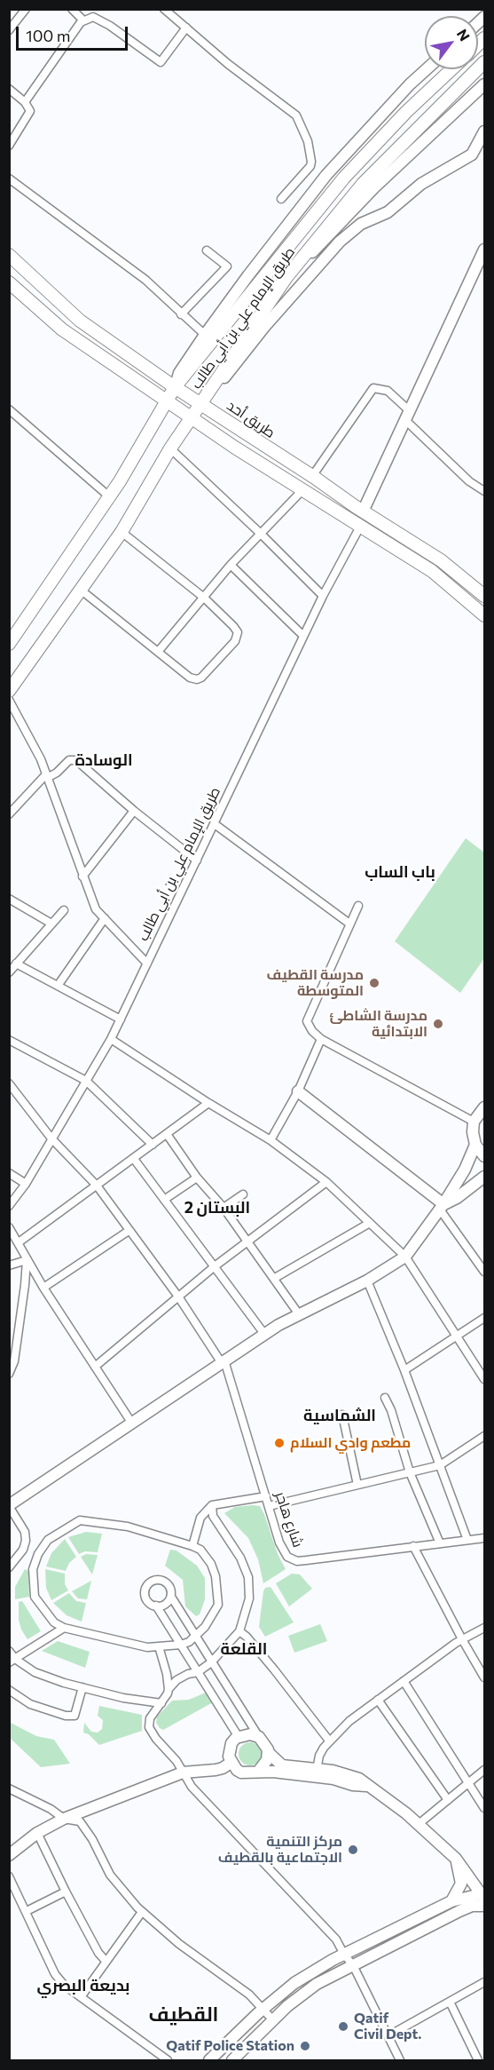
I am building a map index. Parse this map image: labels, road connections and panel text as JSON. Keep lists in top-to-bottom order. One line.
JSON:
{"streets":{"main road":["طريق الإمام علي بن أبي طالب","طريق أحد"],"street":["شارع هاجر"]},"crossings":[["طريق الإمام علي بن أبي طالب","طريق أحد"],["طريق الإمام علي بن أبي طالب","شارع هاجر"]],"districts":["الوسادة","باب الساب","البستان 2","الشماسية","القلعة","بديعة البصري","القطيف"],"places":["مدرسة القطيف المتوسطة","مدرسة الشاطئ الابتدائية","مطعم وادي السلام","مركز التنمية الاجتماعية بالقطيف","Qatif Civil Dept.","Qatif Police Station"],"scale_bar":"100 m","north":"top right"}
